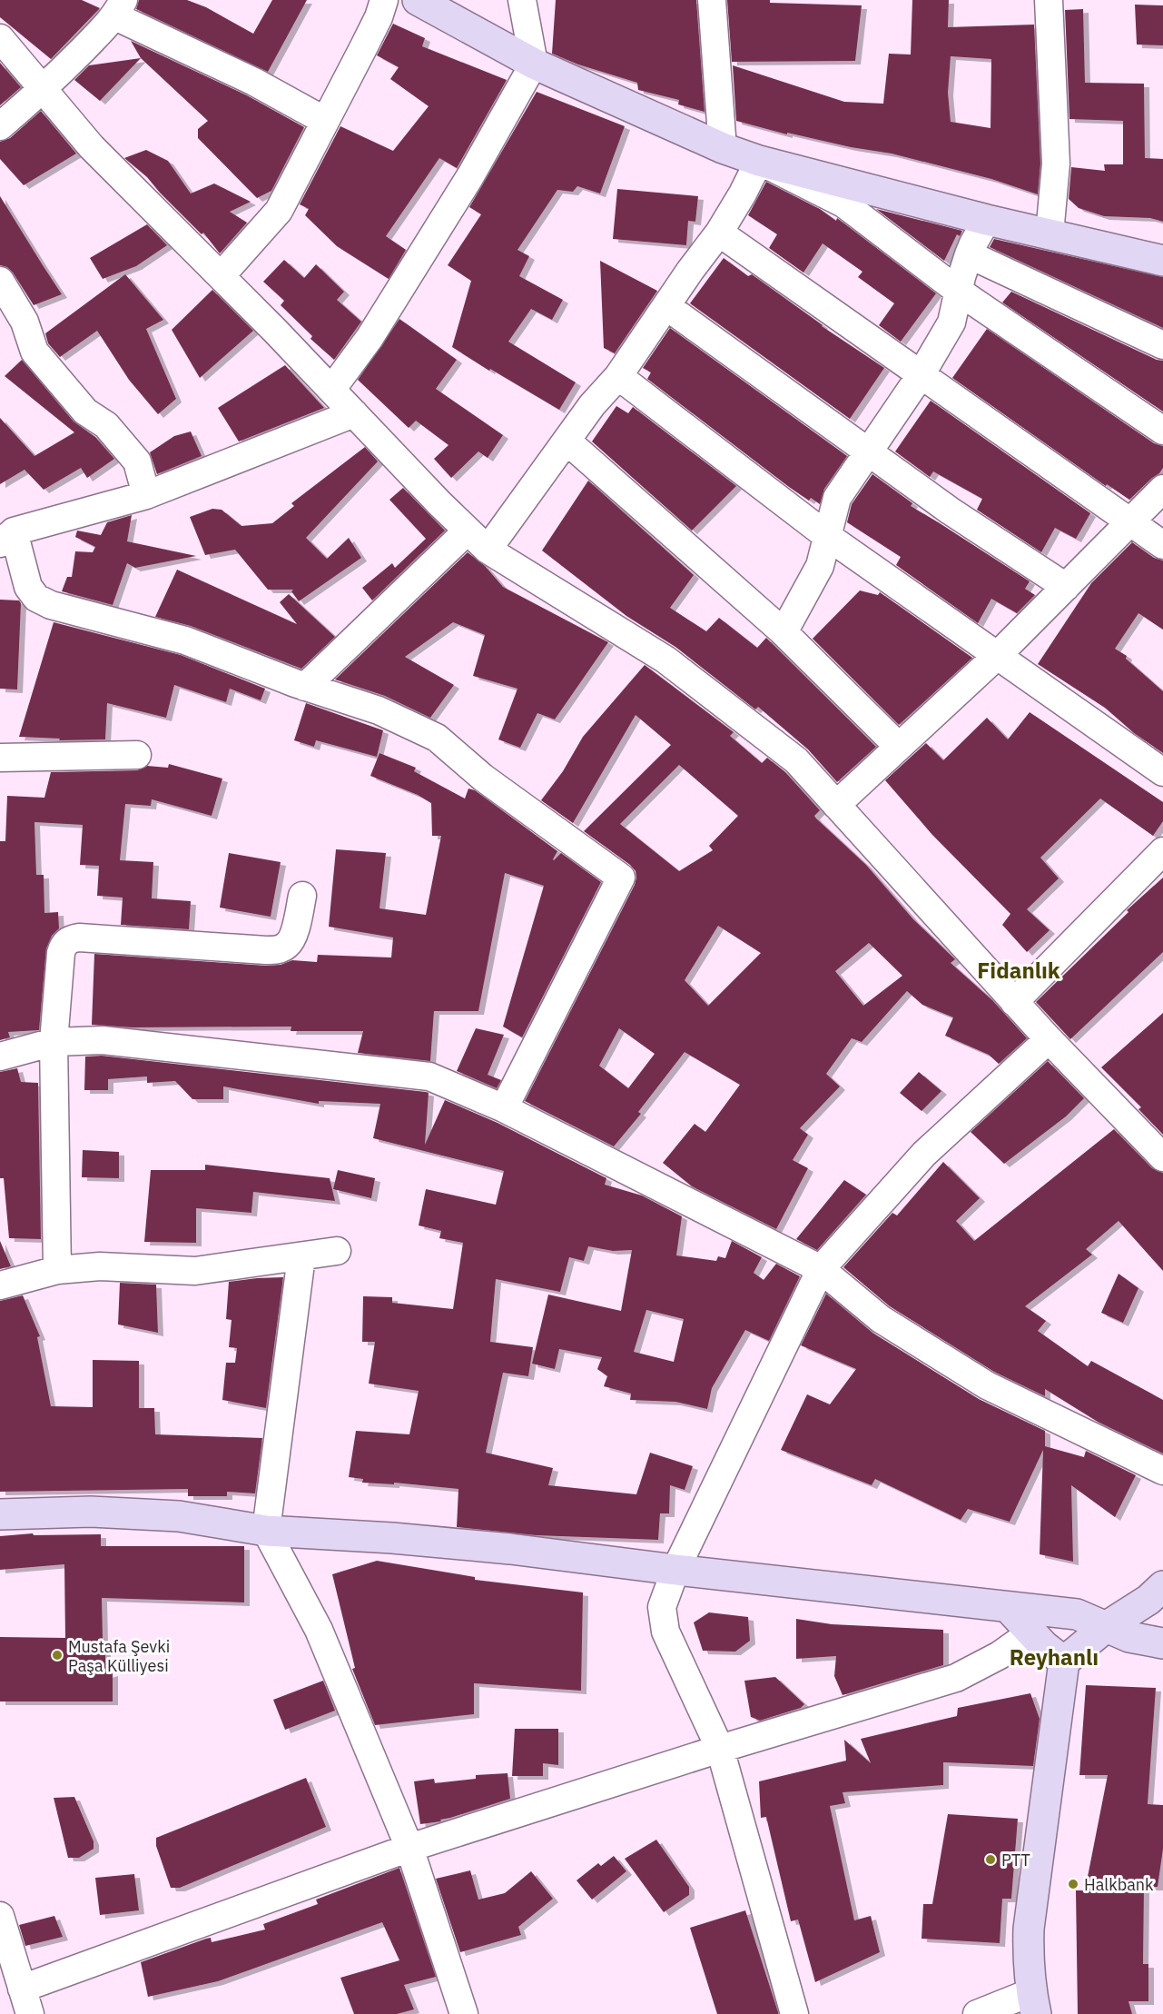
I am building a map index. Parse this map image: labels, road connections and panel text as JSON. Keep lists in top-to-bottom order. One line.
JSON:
{"districts":["Fidanlık","Reyhanlı"],"places":["Mustafa Şevki Paşa Külliyesi","PTT","Halkbank"]}
